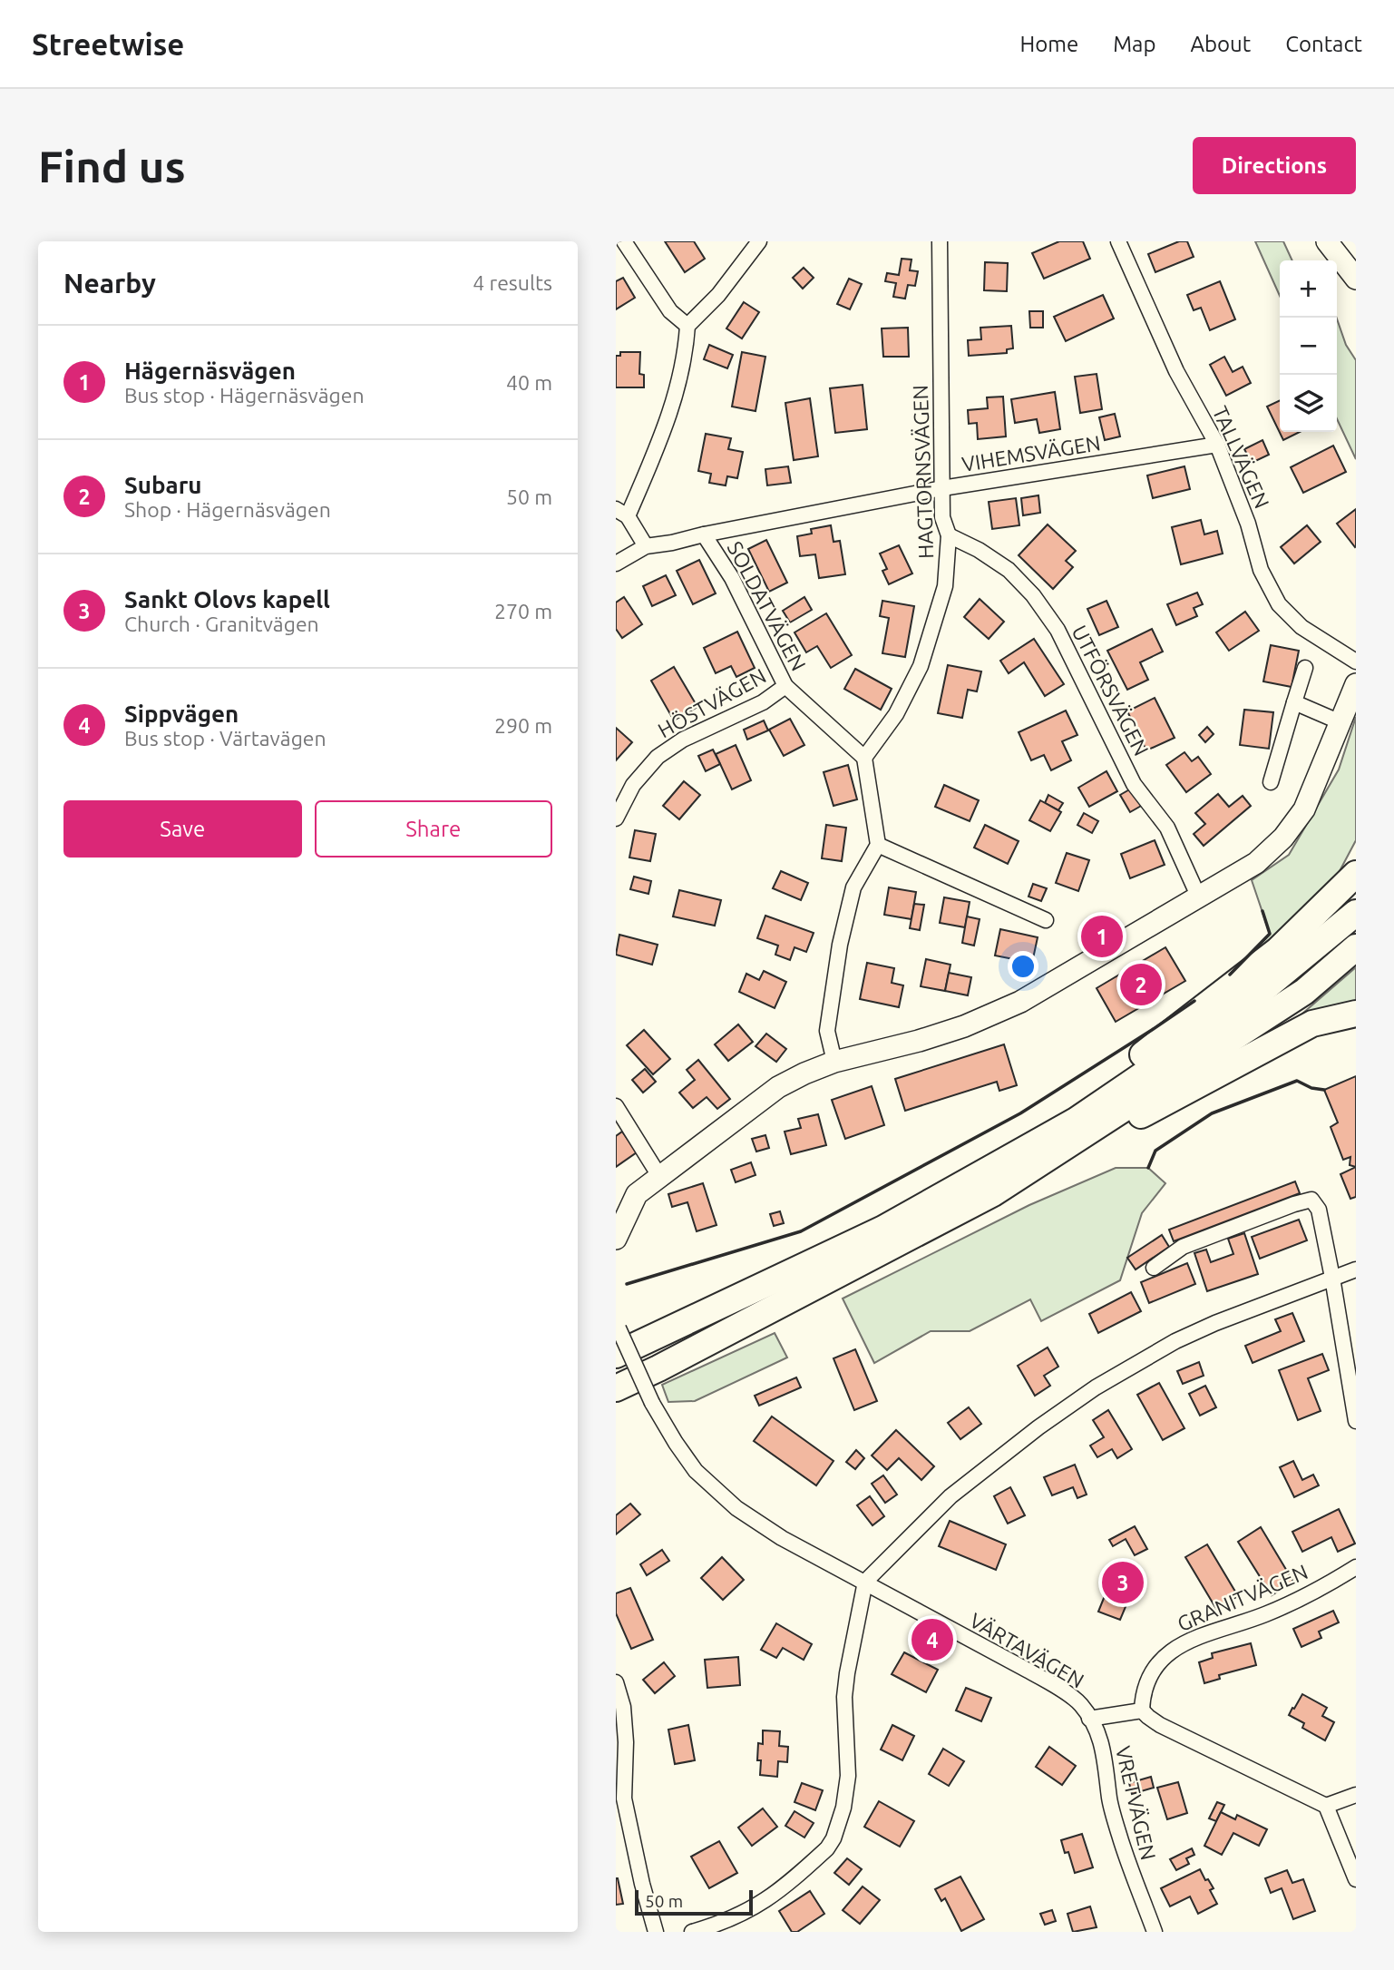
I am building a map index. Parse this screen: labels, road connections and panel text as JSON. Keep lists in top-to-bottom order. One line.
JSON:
{"streets":{"street":["VIHEMSVÄGEN","TALLVÄGEN","HAGTORNSVÄGEN","SOLDATVÄGEN","UTFÖRSVÄGEN","HÖSTVÄGEN","GRANITVÄGEN","VÄRTAVÄGEN","VRETVÄGEN"]},"crossings":[["VIHEMSVÄGEN","TALLVÄGEN"],["VIHEMSVÄGEN","HAGTORNSVÄGEN"],["VIHEMSVÄGEN","SOLDATVÄGEN"],["HAGTORNSVÄGEN","SOLDATVÄGEN"],["HAGTORNSVÄGEN","UTFÖRSVÄGEN"],["SOLDATVÄGEN","HÖSTVÄGEN"],["GRANITVÄGEN","VÄRTAVÄGEN"],["VÄRTAVÄGEN","VRETVÄGEN"]],"scale_bar":"50 m","page":{"header":"Streetwise","nav":["Home","Map","About","Contact"],"buttons":["Directions",["Save","Share"]],"title":"Find us","heading":["Nearby","4 results"],"map_buttons":["+","−"],"list":[{"mark":"1","name":"Hägernäsvägen","note":"Bus stop · Hägernäsvägen","value":"40 m"},{"mark":"2","name":"Subaru","note":"Shop · Hägernäsvägen","value":"50 m"},{"mark":"3","name":"Sankt Olovs kapell","note":"Church · Granitvägen","value":"270 m"},{"mark":"4","name":"Sippvägen","note":"Bus stop · Värtavägen","value":"290 m"}],"pins":["1","2","3","4"],"scale":"50 m"}}
